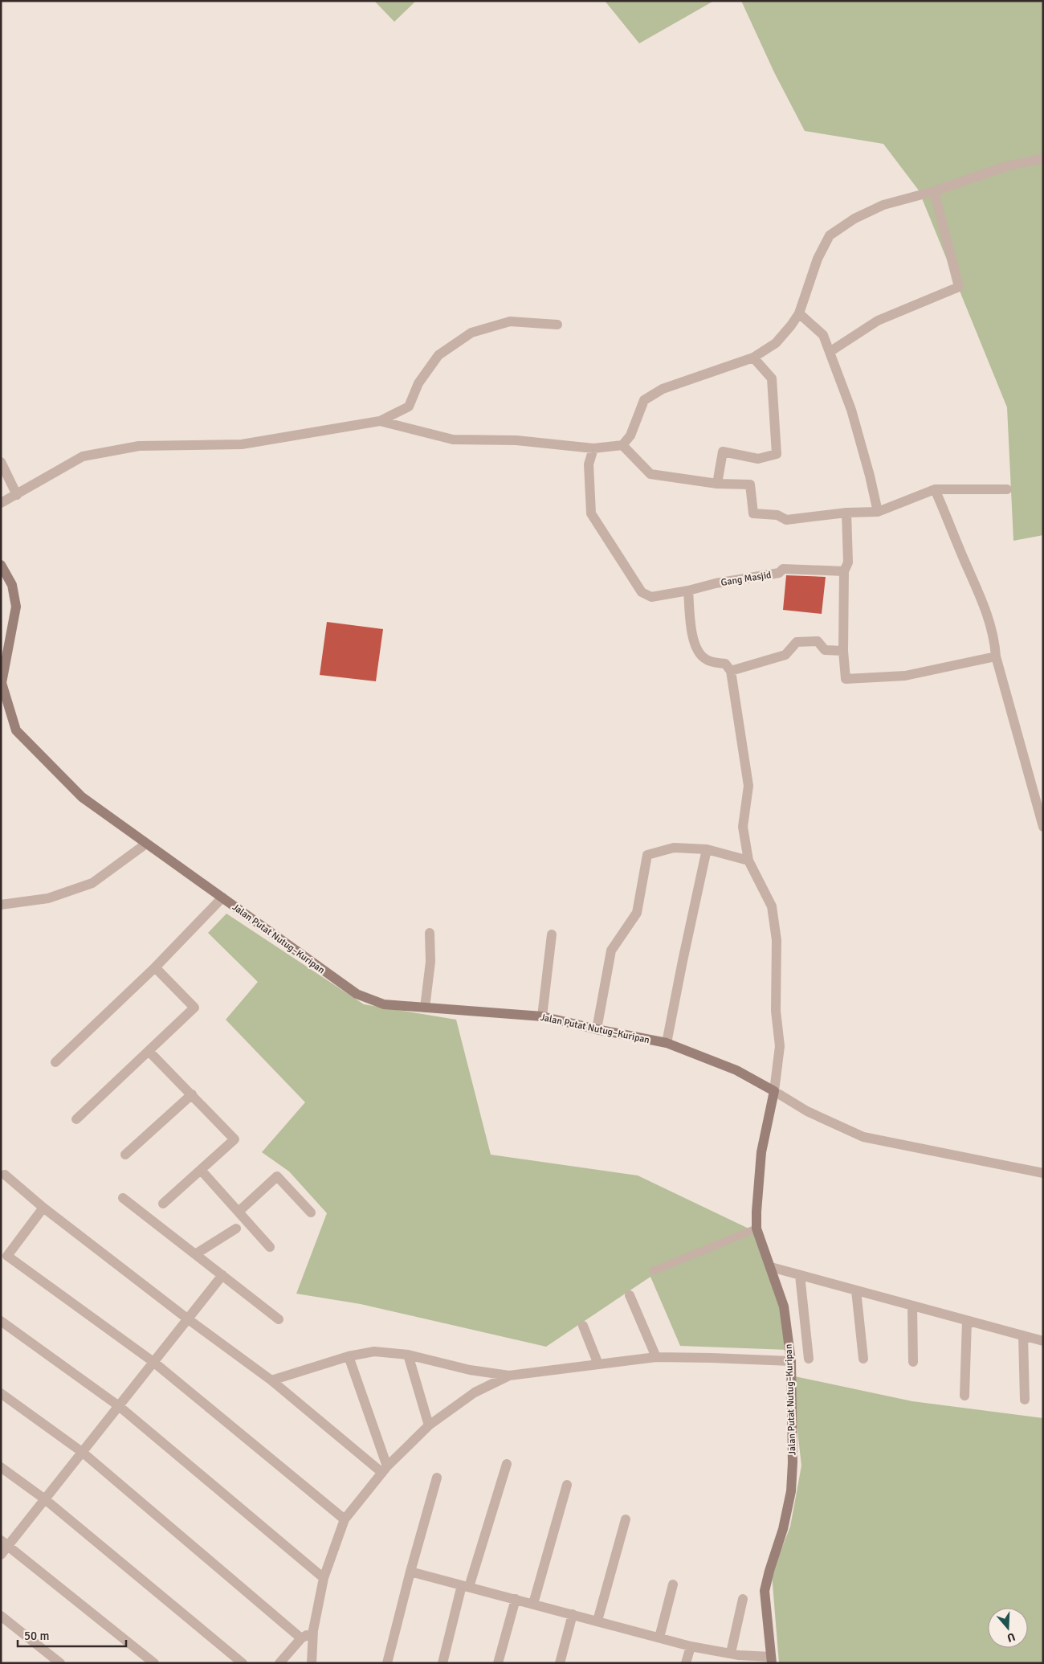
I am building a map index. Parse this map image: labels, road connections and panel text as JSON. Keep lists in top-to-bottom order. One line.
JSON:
{"streets":{"street":["Gang Masjid","Jalan Putat Nutug–Kuripan"]},"scale_bar":"50 m","north":"bottom"}
